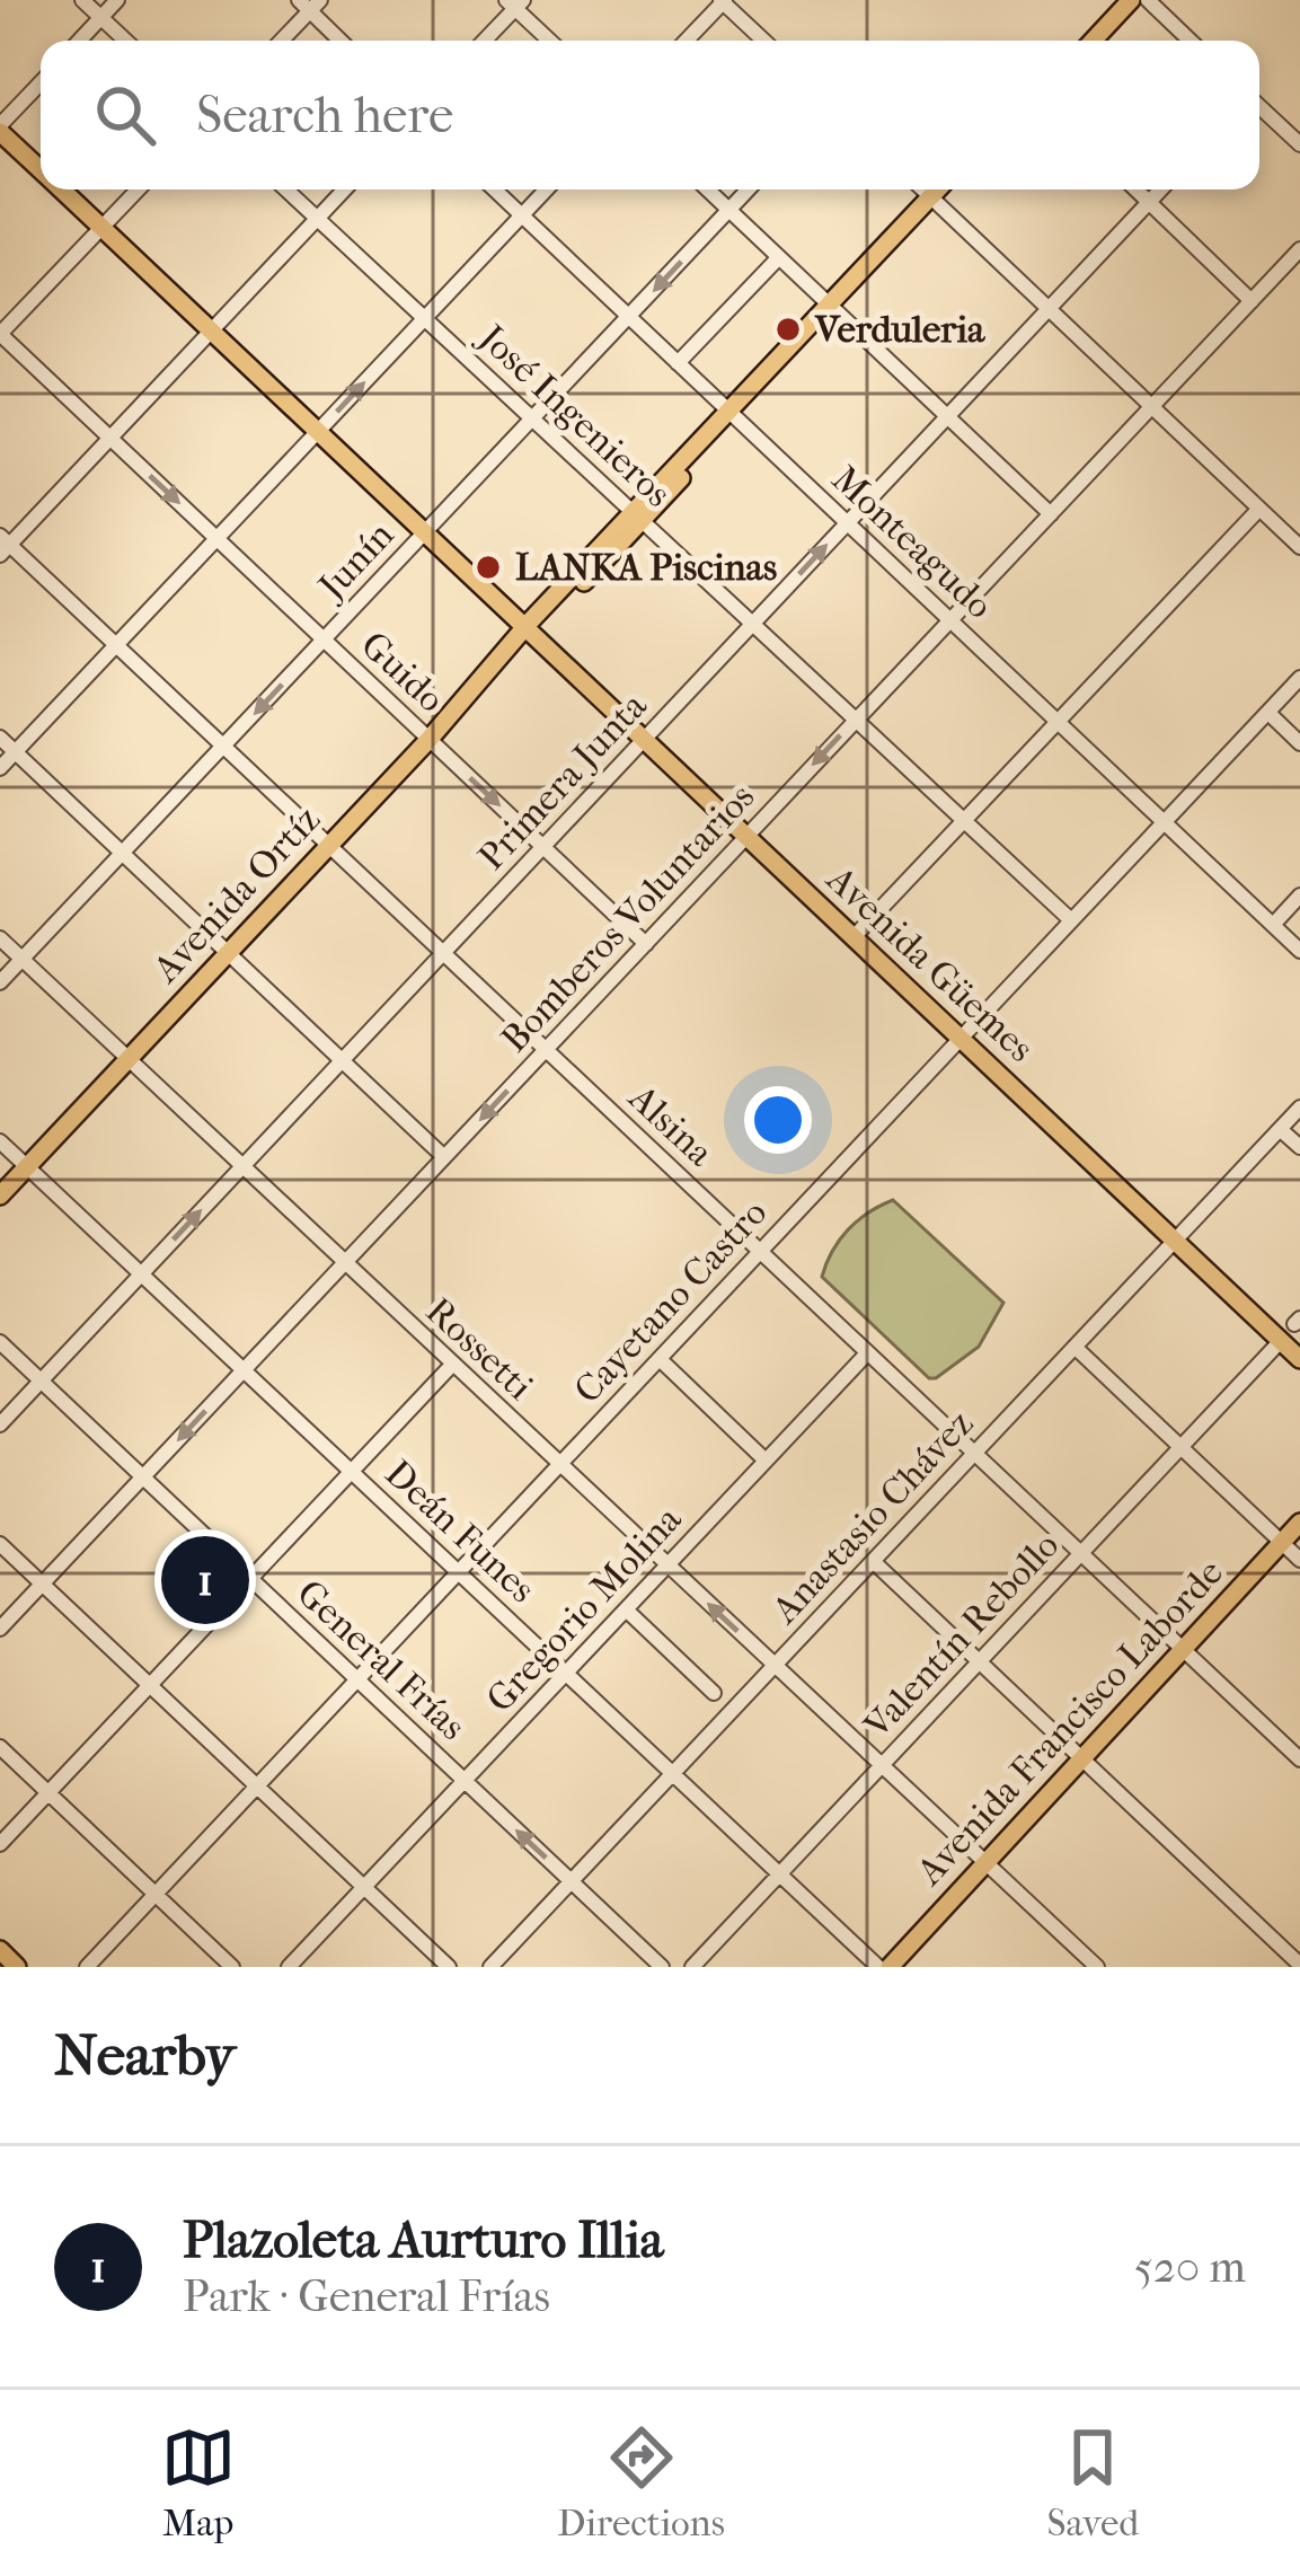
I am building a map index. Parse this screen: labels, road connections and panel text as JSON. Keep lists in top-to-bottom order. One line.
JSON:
{"streets":{"main road":["Avenida Ortíz","Avenida Güemes","Avenida Francisco Laborde"],"street":["José Ingenieros","Monteagudo","Junín","Guido","Primera Junta","Bomberos Voluntarios","Alsina","Cayetano Castro","Rossetti","Anastasio Chávez","Deán Funes","Gregorio Molina","Valentín Rebollo","General Frías"]},"crossings":[["José Ingenieros","Junín"],["José Ingenieros","Primera Junta"],["José Ingenieros","Avenida Ortíz"],["José Ingenieros","Bomberos Voluntarios"],["José Ingenieros","Cayetano Castro"],["Monteagudo","Junín"],["Monteagudo","Primera Junta"],["Monteagudo","Avenida Ortíz"],["Monteagudo","Bomberos Voluntarios"],["Monteagudo","Cayetano Castro"],["Junín","Guido"],["Junín","Avenida Güemes"],["Junín","Alsina"],["Junín","Rossetti"],["Guido","Primera Junta"],["Guido","Avenida Ortíz"],["Guido","Bomberos Voluntarios"],["Primera Junta","Avenida Güemes"],["Primera Junta","Alsina"],["Primera Junta","Rossetti"],["Primera Junta","Deán Funes"],["Primera Junta","General Frías"],["Avenida Ortíz","Avenida Güemes"],["Avenida Ortíz","Alsina"],["Avenida Ortíz","Rossetti"],["Avenida Ortíz","Deán Funes"],["Bomberos Voluntarios","Avenida Güemes"],["Bomberos Voluntarios","Alsina"],["Bomberos Voluntarios","Rossetti"],["Bomberos Voluntarios","Deán Funes"],["Bomberos Voluntarios","General Frías"],["Avenida Güemes","Cayetano Castro"],["Avenida Güemes","Anastasio Chávez"],["Alsina","Cayetano Castro"],["Alsina","Anastasio Chávez"],["Alsina","Gregorio Molina"],["Alsina","Valentín Rebollo"],["Alsina","Avenida Francisco Laborde"],["Cayetano Castro","Rossetti"],["Cayetano Castro","Deán Funes"],["Cayetano Castro","General Frías"],["Rossetti","Anastasio Chávez"],["Rossetti","Gregorio Molina"],["Rossetti","Valentín Rebollo"],["Rossetti","Avenida Francisco Laborde"],["Anastasio Chávez","Deán Funes"],["Anastasio Chávez","General Frías"],["Deán Funes","Gregorio Molina"],["Deán Funes","Valentín Rebollo"],["Gregorio Molina","General Frías"]],"places":["Verduleria","LANKA Piscinas"],"page":{"search":"Search here","pins":"1","heading":"Nearby","list":[{"mark":"1","name":"Plazoleta Aurturo Illia","note":"Park · General Frías","value":"520 m"}],"nav":["Map","Directions","Saved"]}}
